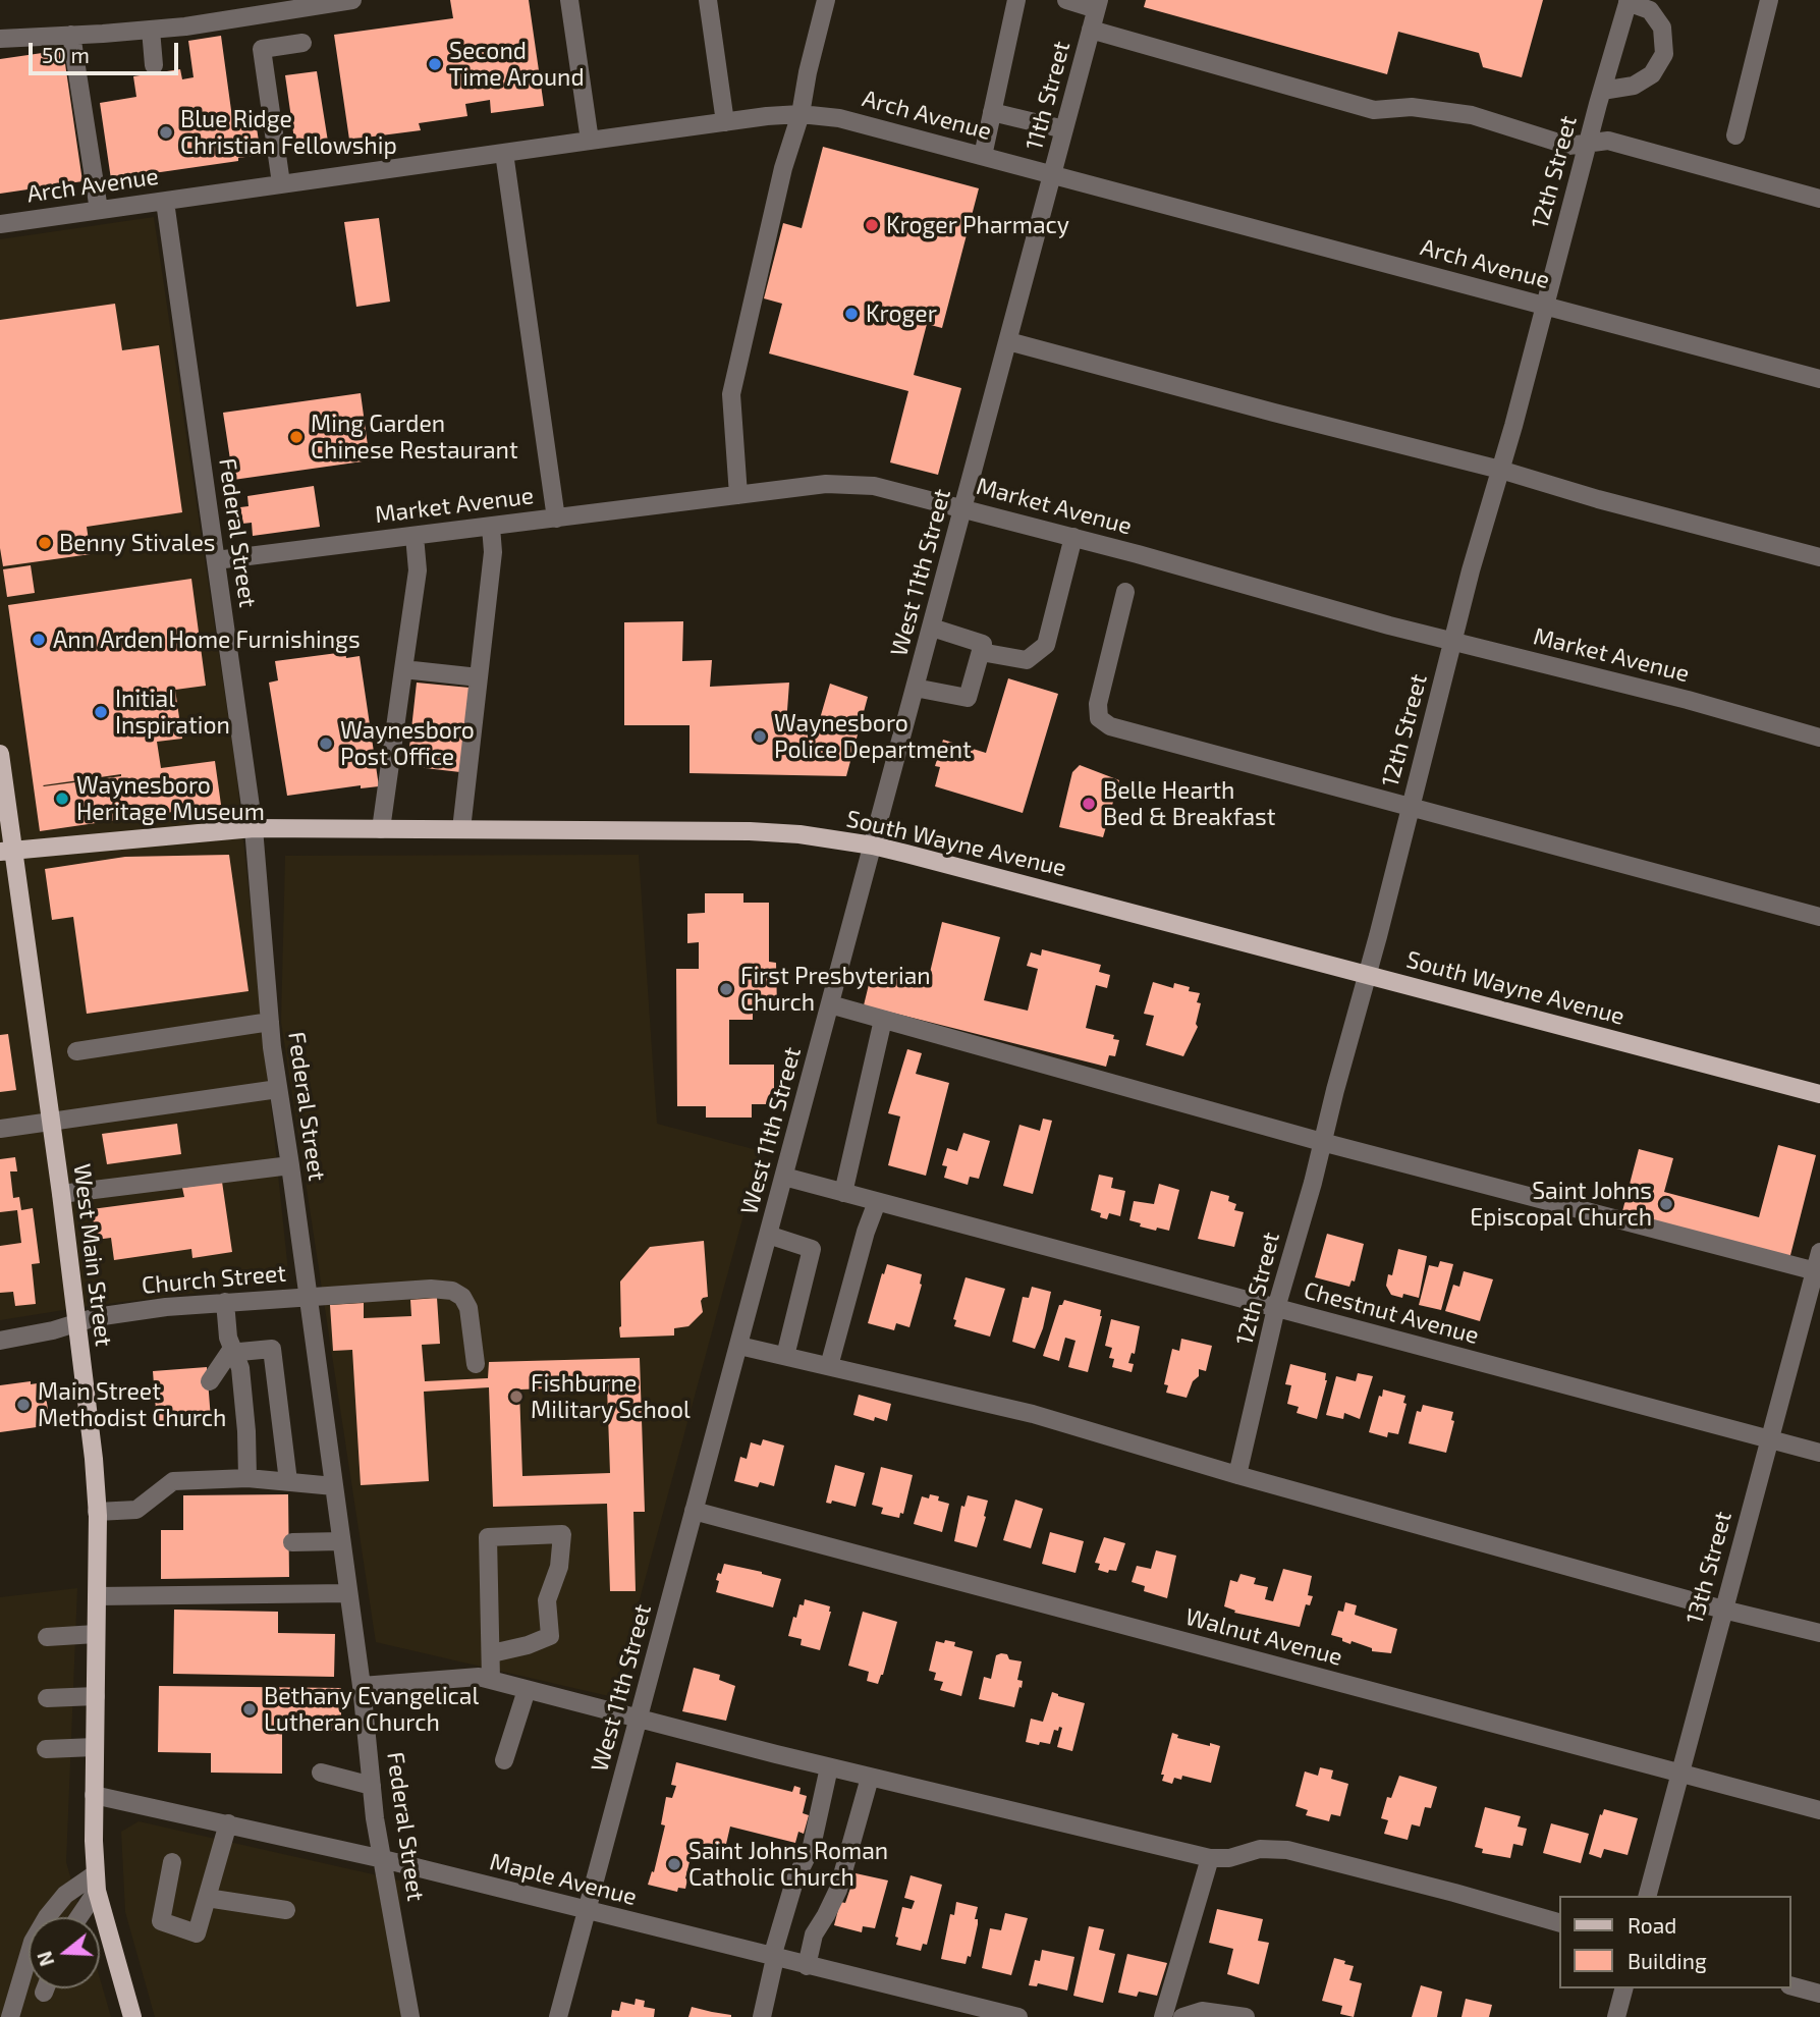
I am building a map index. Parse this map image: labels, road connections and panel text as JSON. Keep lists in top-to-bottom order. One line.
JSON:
{"streets":{"main road":["South Wayne Avenue","West Main Street"],"street":["11th Street","Arch Avenue","12th Street","Market Avenue","Federal Street","West 11th Street","Church Street","Chestnut Avenue","13th Street","Walnut Avenue","Maple Avenue"]},"crossings":[["11th Street","Arch Avenue"],["11th Street","West 11th Street"],["Arch Avenue","12th Street"],["Arch Avenue","Federal Street"],["Arch Avenue","West 11th Street"],["12th Street","Market Avenue"],["12th Street","South Wayne Avenue"],["12th Street","Chestnut Avenue"],["Market Avenue","Federal Street"],["Market Avenue","West 11th Street"],["Federal Street","South Wayne Avenue"],["Federal Street","Church Street"],["Federal Street","Maple Avenue"],["West 11th Street","South Wayne Avenue"],["West 11th Street","Chestnut Avenue"],["West 11th Street","Walnut Avenue"],["West 11th Street","Maple Avenue"],["South Wayne Avenue","West Main Street"],["West Main Street","Church Street"],["West Main Street","Maple Avenue"],["Chestnut Avenue","13th Street"],["13th Street","Walnut Avenue"]],"places":["Second Time Around","Blue Ridge Christian Fellowship","Kroger Pharmacy","Kroger","Ming Garden Chinese Restaurant","Benny Stivales","Ann Arden Home Furnishings","Initial Inspiration","Waynesboro Police Department","Waynesboro Post Office","Waynesboro Heritage Museum","Belle Hearth Bed & Breakfast","First Presbyterian Church","Saint Johns Episcopal Church","Fishburne Military School","Main Street Methodist Church","Bethany Evangelical Lutheran Church","Saint Johns Roman Catholic Church"],"legend":["Road","Building"],"scale_bar":"50 m","north":"left"}
